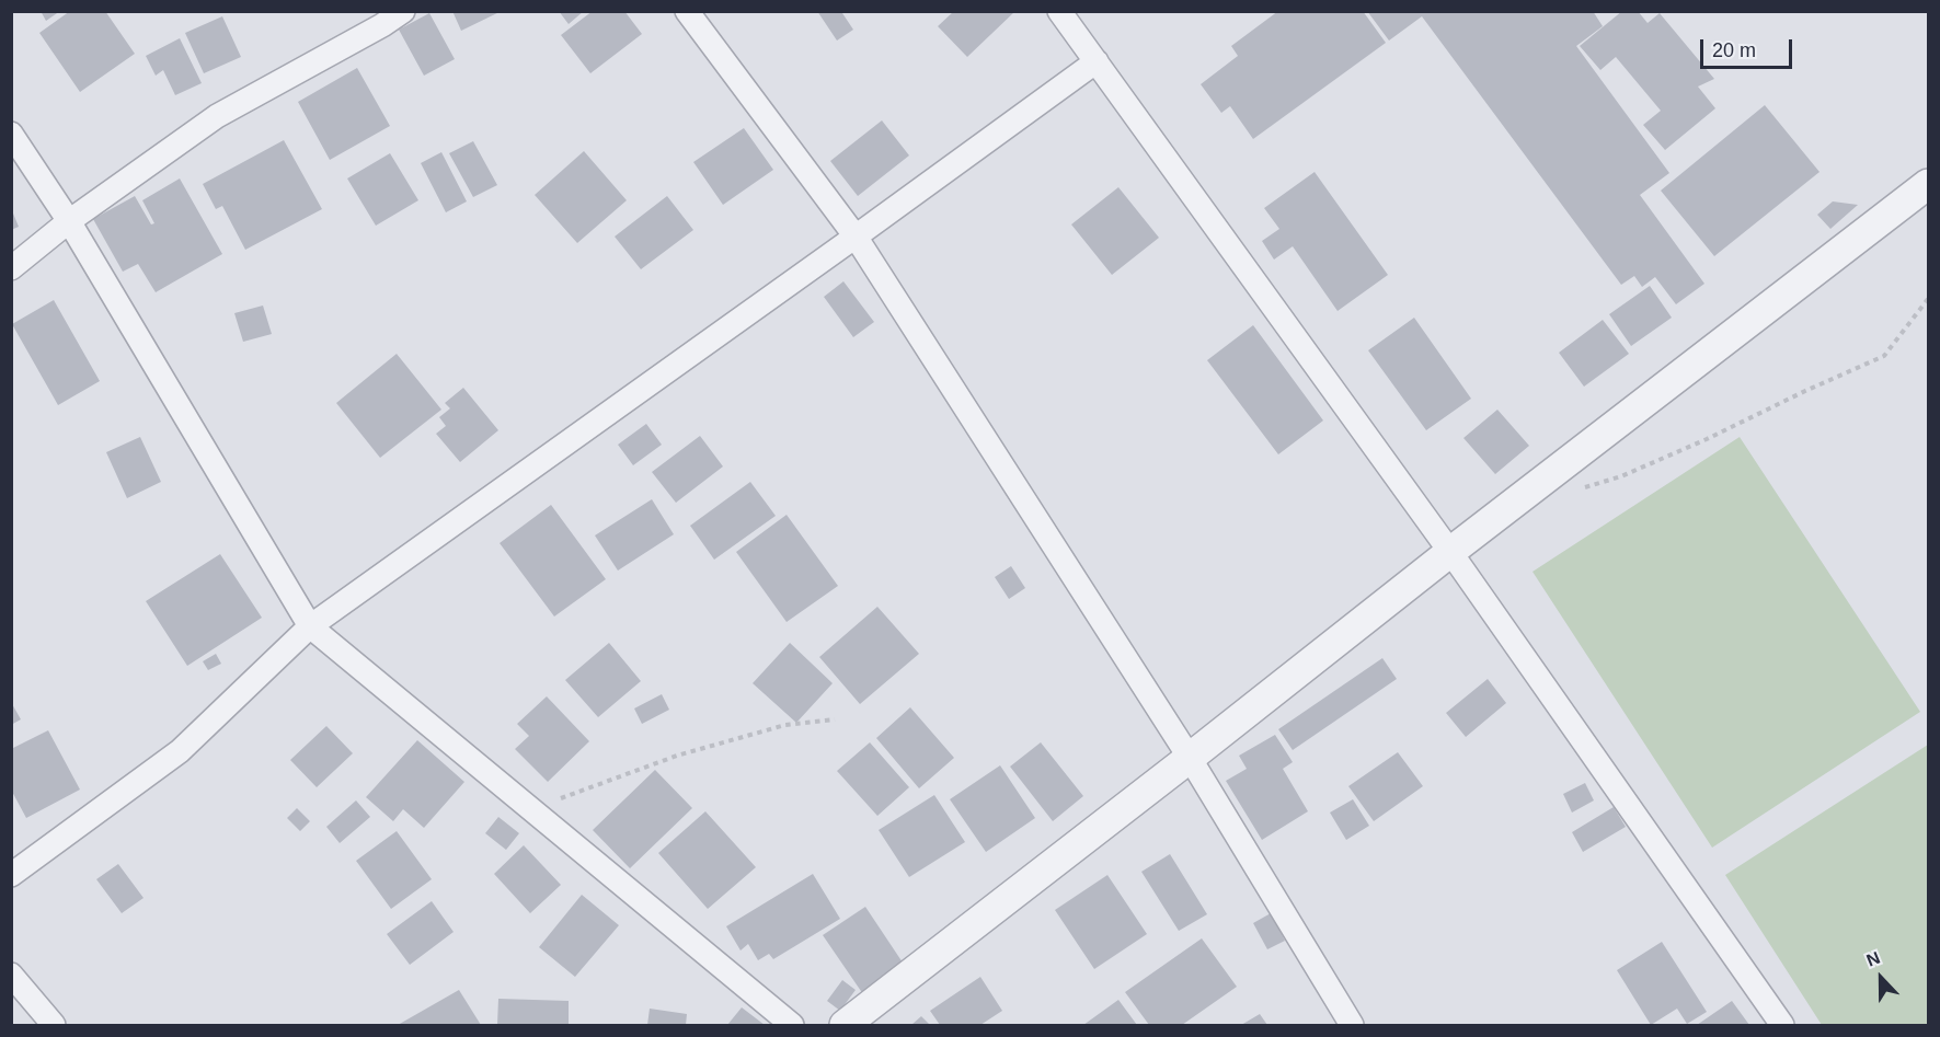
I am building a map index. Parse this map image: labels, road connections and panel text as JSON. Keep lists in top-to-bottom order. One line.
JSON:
{"scale_bar":"20 m","north":"top"}
